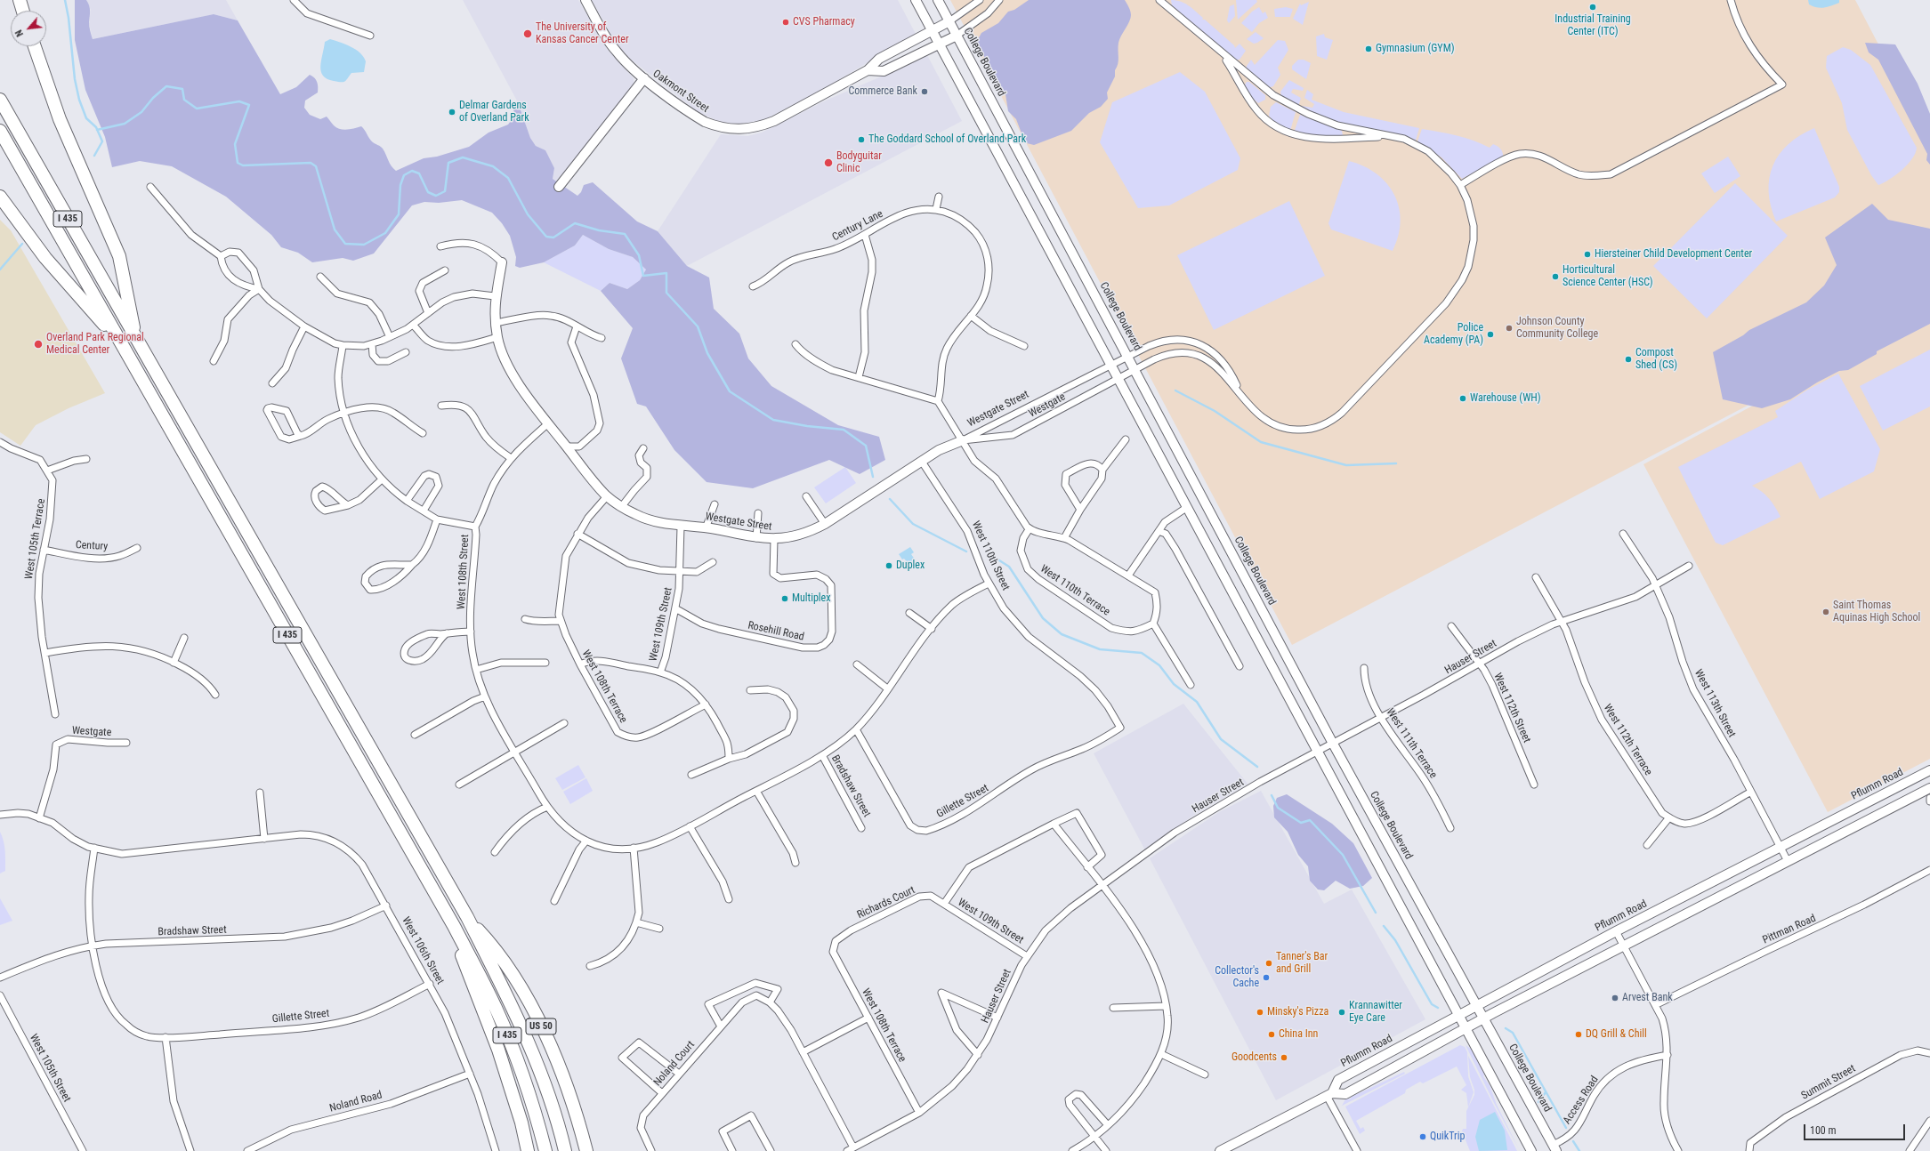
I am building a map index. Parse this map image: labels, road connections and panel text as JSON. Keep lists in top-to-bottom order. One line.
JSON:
{"streets":{"highway":["I 435","US 50"],"main road":["College Boulevard","Oakmont Street","Westgate Street","Pflumm Road"],"street":["Century Lane","Westgate","West 105th Terrace","Century","West 110th Street","West 108th Street","West 110th Terrace","West 109th Street","Rosehill Road","Hauser Street","West 108th Terrace","West 113th Street","West 112th Street","West 112th Terrace","West 111th Terrace","Bradshaw Street","Gillette Street","Richards Court","Pittman Road","West 106th Street","Noland Court","West 105th Street","Summit Street","Access Road","Noland Road"]},"crossings":[["College Boulevard","Oakmont Street"],["College Boulevard","Westgate"],["College Boulevard","Westgate Street"],["College Boulevard","Hauser Street"],["College Boulevard","Pflumm Road"],["College Boulevard","Access Road"],["I 435","US 50"],["Westgate","Westgate Street"],["Westgate Street","West 110th Street"],["Westgate Street","West 108th Street"],["Westgate Street","West 109th Street"],["Westgate Street","Rosehill Road"],["Westgate Street","West 108th Terrace"],["West 105th Terrace","Century"],["West 110th Street","Bradshaw Street"],["West 110th Street","Gillette Street"],["West 108th Street","Bradshaw Street"],["West 109th Street","Rosehill Road"],["West 109th Street","Hauser Street"],["West 109th Street","West 108th Terrace"],["West 109th Street","Richards Court"],["Hauser Street","West 108th Terrace"],["Hauser Street","West 113th Street"],["Hauser Street","West 112th Street"],["Hauser Street","West 112th Terrace"],["Hauser Street","West 111th Terrace"],["Hauser Street","Noland Court"],["West 108th Terrace","Richards Court"],["West 113th Street","Pflumm Road"],["Bradshaw Street","Gillette Street"],["Bradshaw Street","West 106th Street"],["Gillette Street","West 106th Street"],["West 106th Street","Noland Road"]],"places":["Industrial Training Center (ITC)","CVS Pharmacy","The University of Kansas Cancer Center","Gymnasium (GYM)","Commerce Bank","Delmar Gardens of Overland Park","The Goddard School of Overland Park","Bodyguitar Clinic","Hiersteiner Child Development Center","Horticultural Science Center (HSC)","Johnson County Community College","Police Academy (PA)","Overland Park Regional Medical Center","Compost Shed (CS)","Warehouse (WH)","Duplex","Multiplex","Saint Thomas Aquinas High School","Tanner's Bar and Grill","Collector's Cache","Arvest Bank","Minsky's Pizza","Krannawitter Eye Care","China Inn","DQ Grill & Chill","Goodcents","QuikTrip"],"scale_bar":"100 m","north":"bottom left"}
